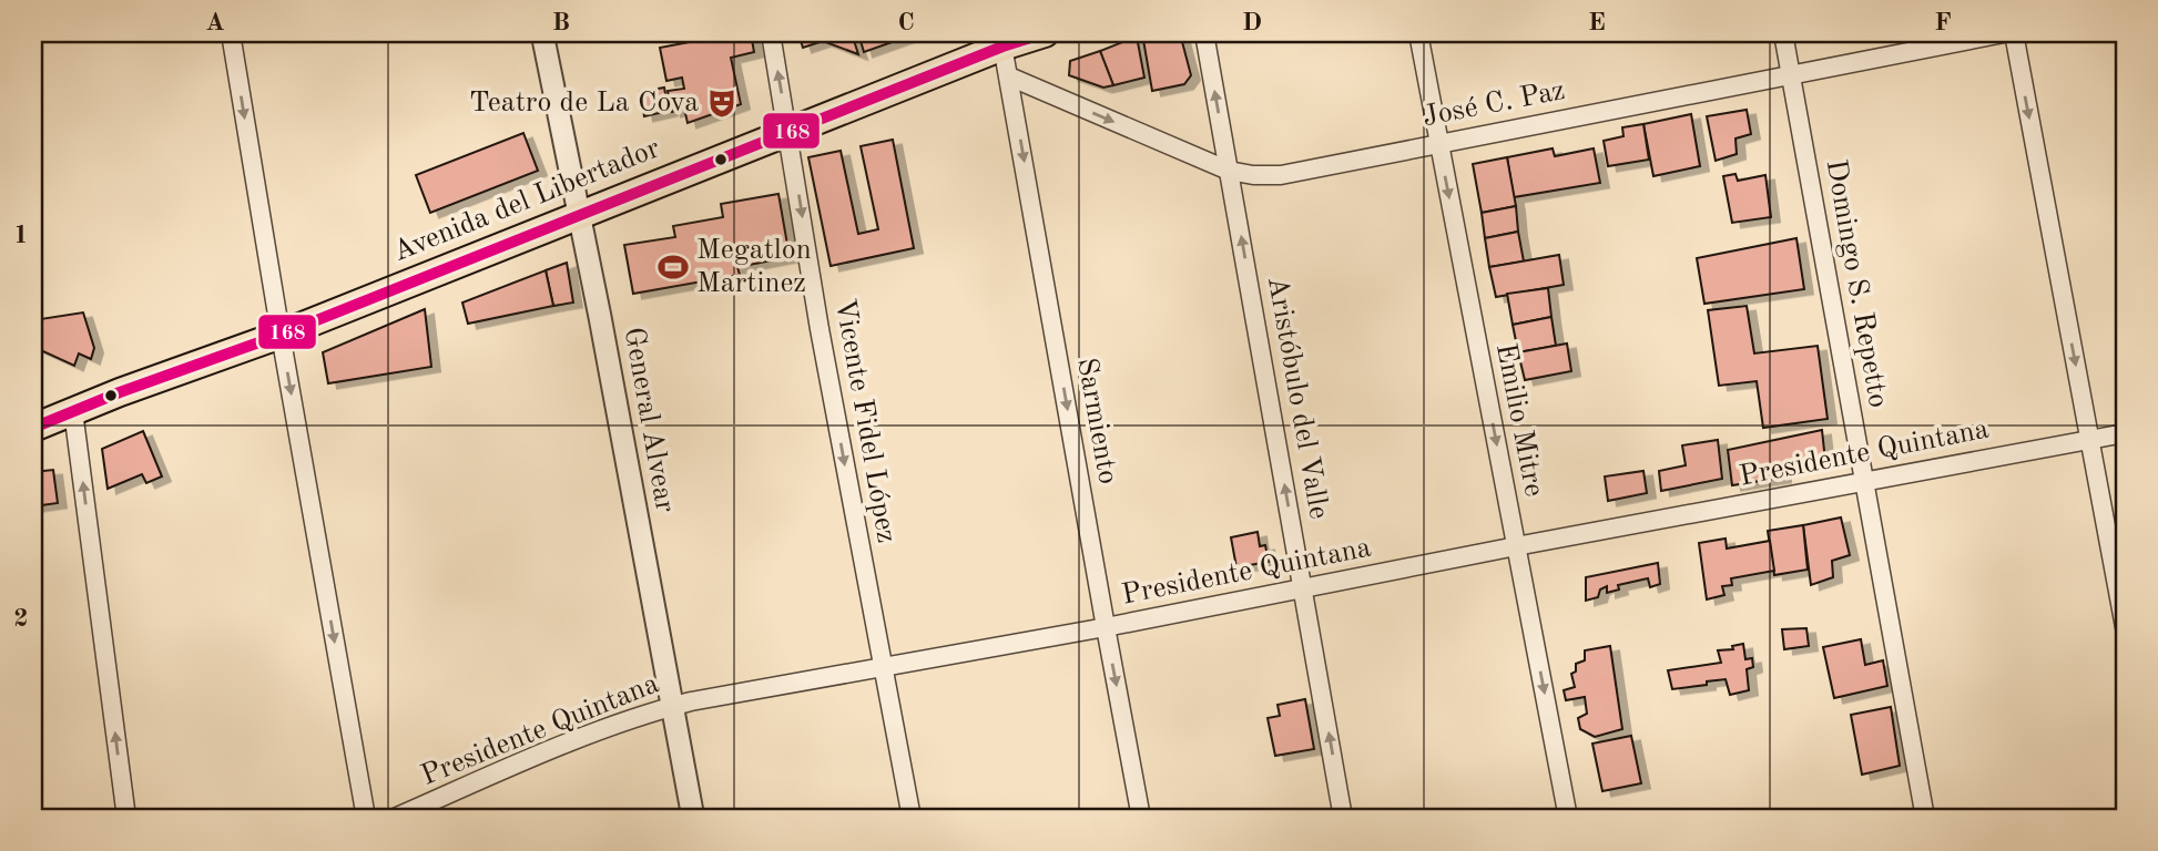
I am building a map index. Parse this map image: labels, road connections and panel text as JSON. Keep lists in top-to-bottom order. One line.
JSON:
{"streets":{"main road":["Avenida del Libertador"],"street":["José C. Paz","Domingo S. Repetto","Aristóbulo del Valle","General Alvear","Emilio Mitre","Vicente Fidel López","Sarmiento","Presidente Quintana"]},"crossings":[["José C. Paz","Domingo S. Repetto"],["José C. Paz","Aristóbulo del Valle"],["José C. Paz","Emilio Mitre"],["José C. Paz","Sarmiento"],["Avenida del Libertador","General Alvear"],["Avenida del Libertador","Vicente Fidel López"],["Avenida del Libertador","Sarmiento"],["Domingo S. Repetto","Presidente Quintana"],["Aristóbulo del Valle","Presidente Quintana"],["General Alvear","Presidente Quintana"],["Emilio Mitre","Presidente Quintana"],["Vicente Fidel López","Presidente Quintana"],["Sarmiento","Presidente Quintana"]],"one_way":["Aristóbulo del Valle","Emilio Mitre","Sarmiento"],"places":{"theatre":["Teatro de La Cova"],"sports":["Megatlon Martinez"]},"lines":["transit line 168"],"grid":{"columns":["A","B","C","D","E","F"],"rows":["1","2"]}}
